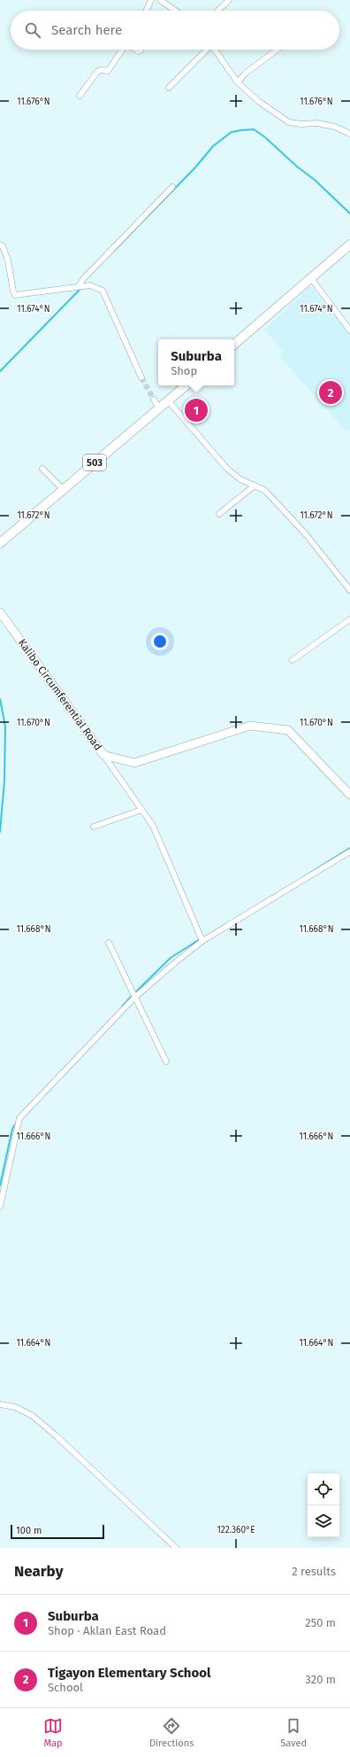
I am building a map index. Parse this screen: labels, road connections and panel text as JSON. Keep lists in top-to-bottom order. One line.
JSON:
{"streets":{"main road":["503","Kalibo Circumferential Road"]},"scale_bar":"100 m","page":{"search":"Search here","popup":["Suburba","Shop"],"pins":["2","1"],"scale":"100 m","heading":["Nearby","2 results"],"list":[{"mark":"1","name":"Suburba","note":"Shop · Aklan East Road","value":"250 m"},{"mark":"2","name":"Tigayon Elementary School","note":"School","value":"320 m"}],"nav":["Map","Directions","Saved"]},"coordinates":["11.676°N","11.674°N","11.672°N","11.670°N","11.668°N","11.666°N","11.664°N","122.360°E"]}
